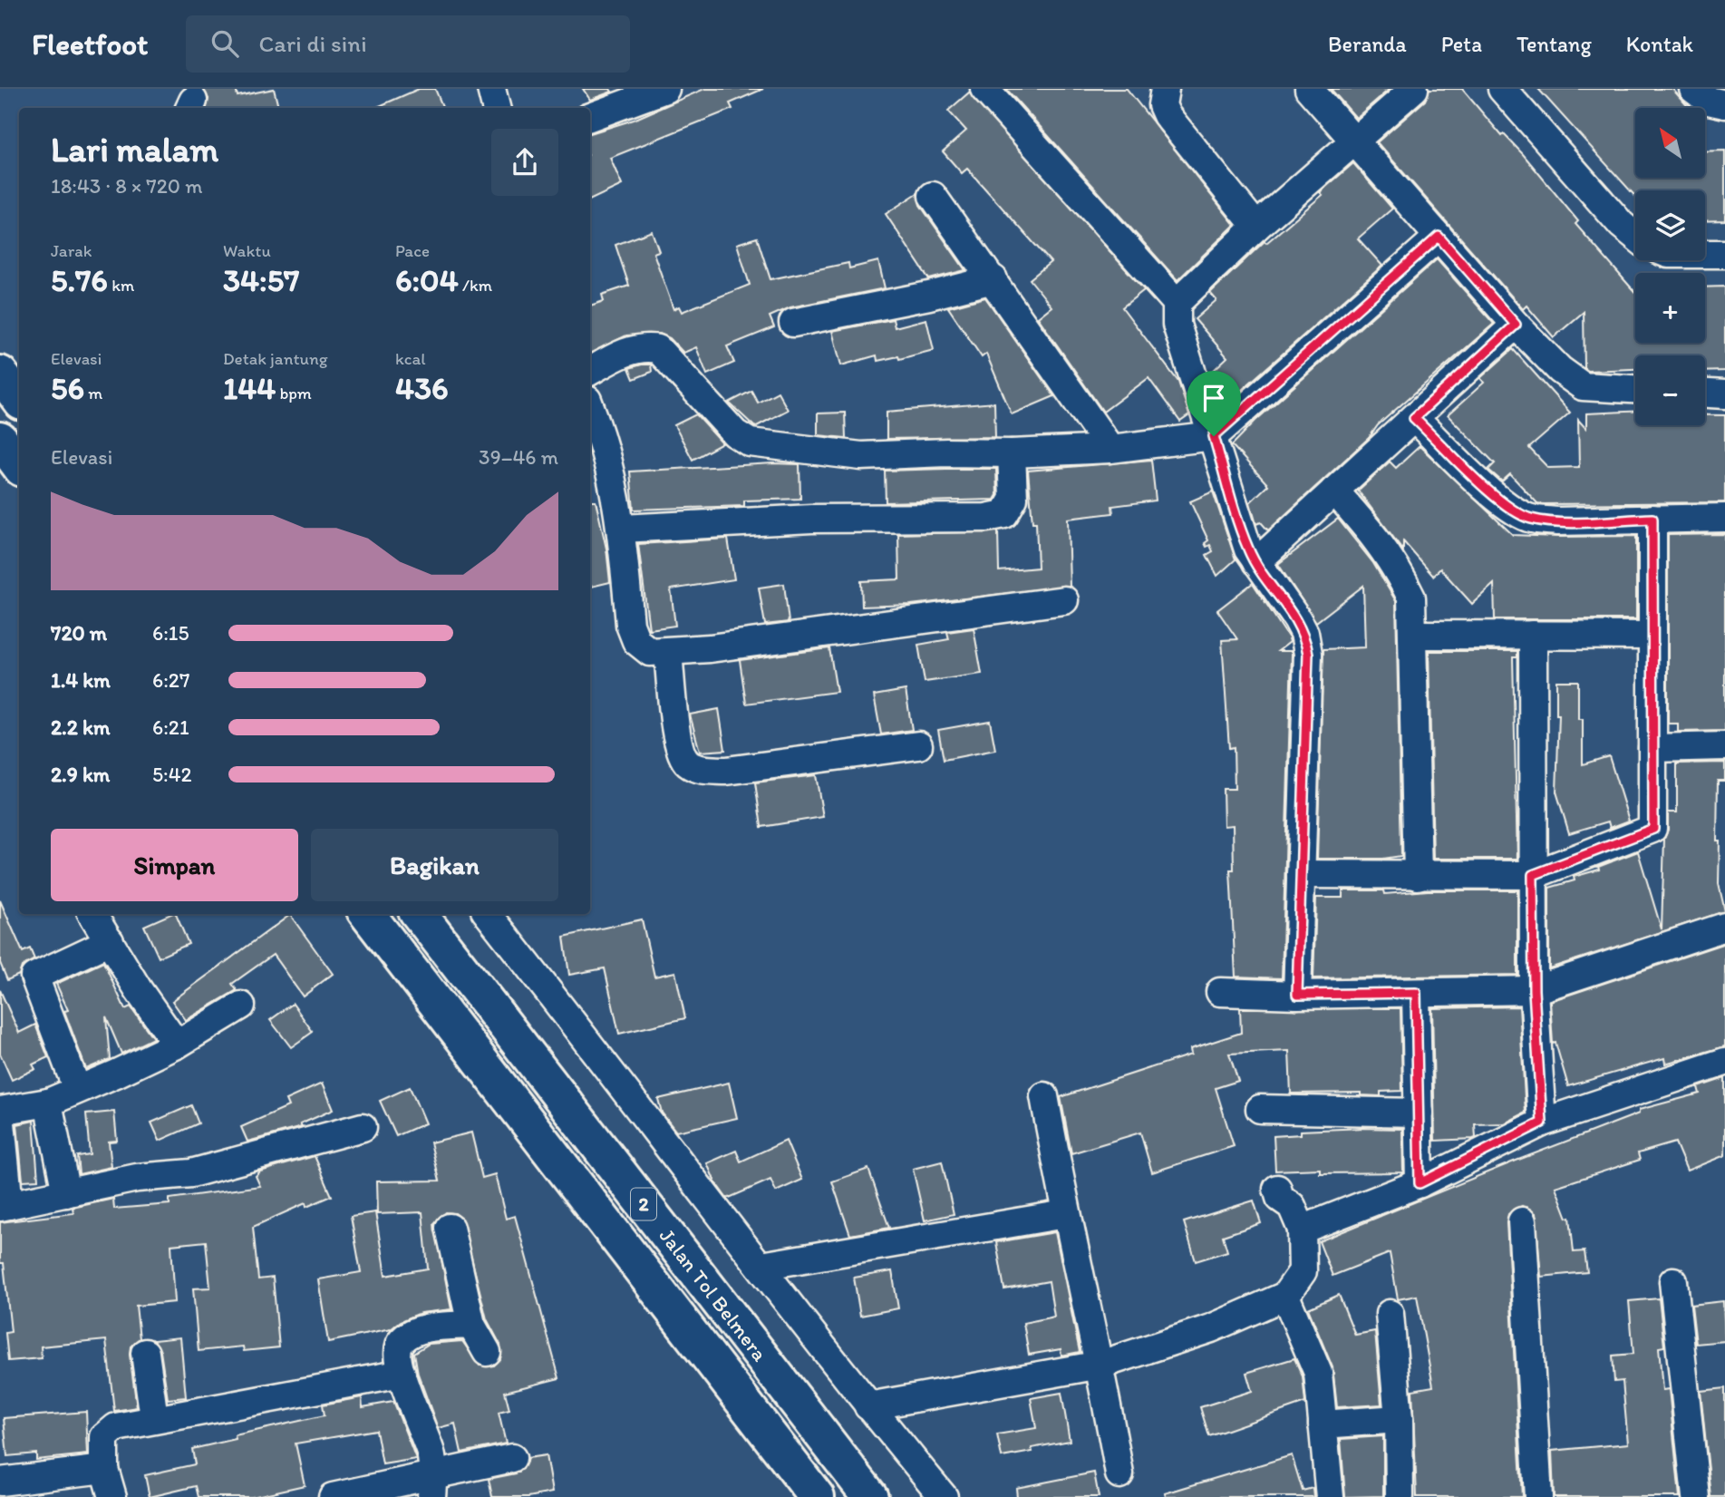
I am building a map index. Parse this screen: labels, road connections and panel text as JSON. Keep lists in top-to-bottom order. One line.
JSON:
{"streets":{"highway":["2","Jalan Tol Belmera"]},"north":"top left","page":{"header":"Fleetfoot","search":"Cari di sini","nav":["Beranda","Peta","Tentang","Kontak"],"map_buttons":["+","−"],"heading":["Lari malam","18:43 · 8 × 720 m"],"stats":[["Jarak","5.76 km"],["Waktu","34:57"],["Pace","6:04 /km"],["Elevasi","56 m"],["Detak jantung","144 bpm"],["kcal","436"]],"chart":["Elevasi","39–46 m"],"list":[{"name":"720 m","note":"6:15"},{"name":"1.4 km","note":"6:27"},{"name":"2.2 km","note":"6:21"},{"name":"2.9 km","note":"5:42"}],"buttons":["Simpan","Bagikan"]}}
